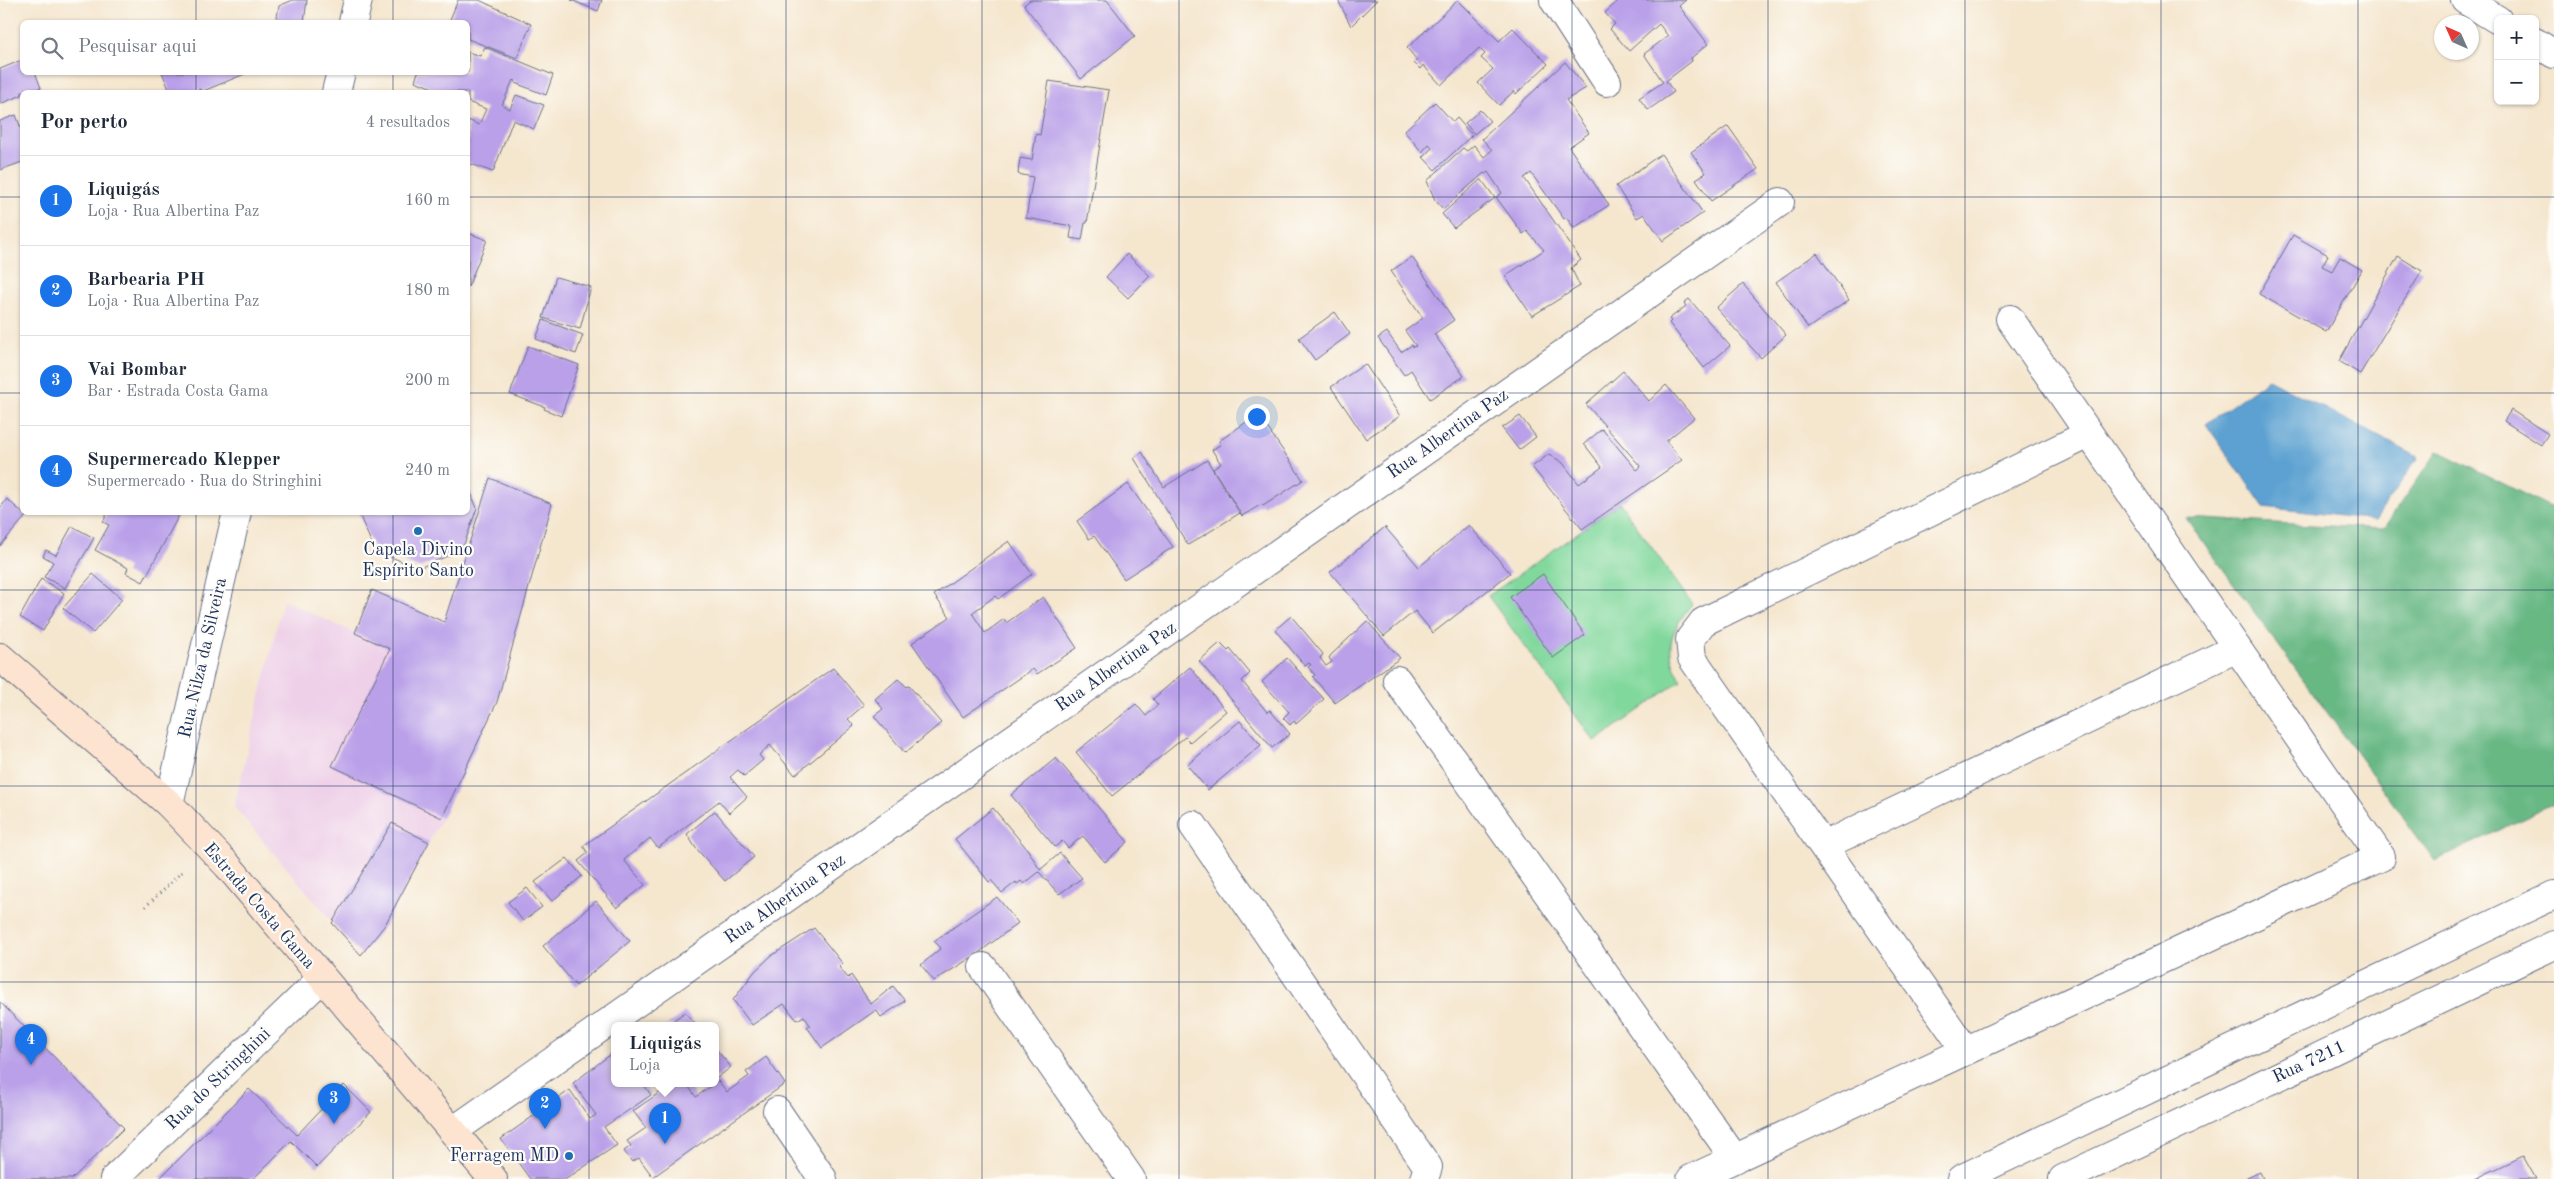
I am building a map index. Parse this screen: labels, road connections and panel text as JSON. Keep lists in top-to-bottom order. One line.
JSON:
{"streets":{"main road":["Estrada Costa Gama"],"street":["Rua Albertina Paz","Rua Nilza da Silveira","Rua 7211","Rua do Stringhini"]},"crossings":[["Rua Albertina Paz","Estrada Costa Gama"],["Rua Nilza da Silveira","Estrada Costa Gama"],["Estrada Costa Gama","Rua do Stringhini"]],"places":["Capela Divino Espírito Santo","Ferragem MD"],"north":"top left","page":{"map_buttons":["+","−"],"search":"Pesquisar aqui","heading":["Por perto","4 resultados"],"list":[{"mark":"1","name":"Liquigás","note":"Loja · Rua Albertina Paz","value":"160 m"},{"mark":"2","name":"Barbearia PH","note":"Loja · Rua Albertina Paz","value":"180 m"},{"mark":"3","name":"Vai Bombar","note":"Bar · Estrada Costa Gama","value":"200 m"},{"mark":"4","name":"Supermercado Klepper","note":"Supermercado · Rua do Stringhini","value":"240 m"}],"popup":["Liquigás","Loja"],"pins":["4","3","2","1"]}}
